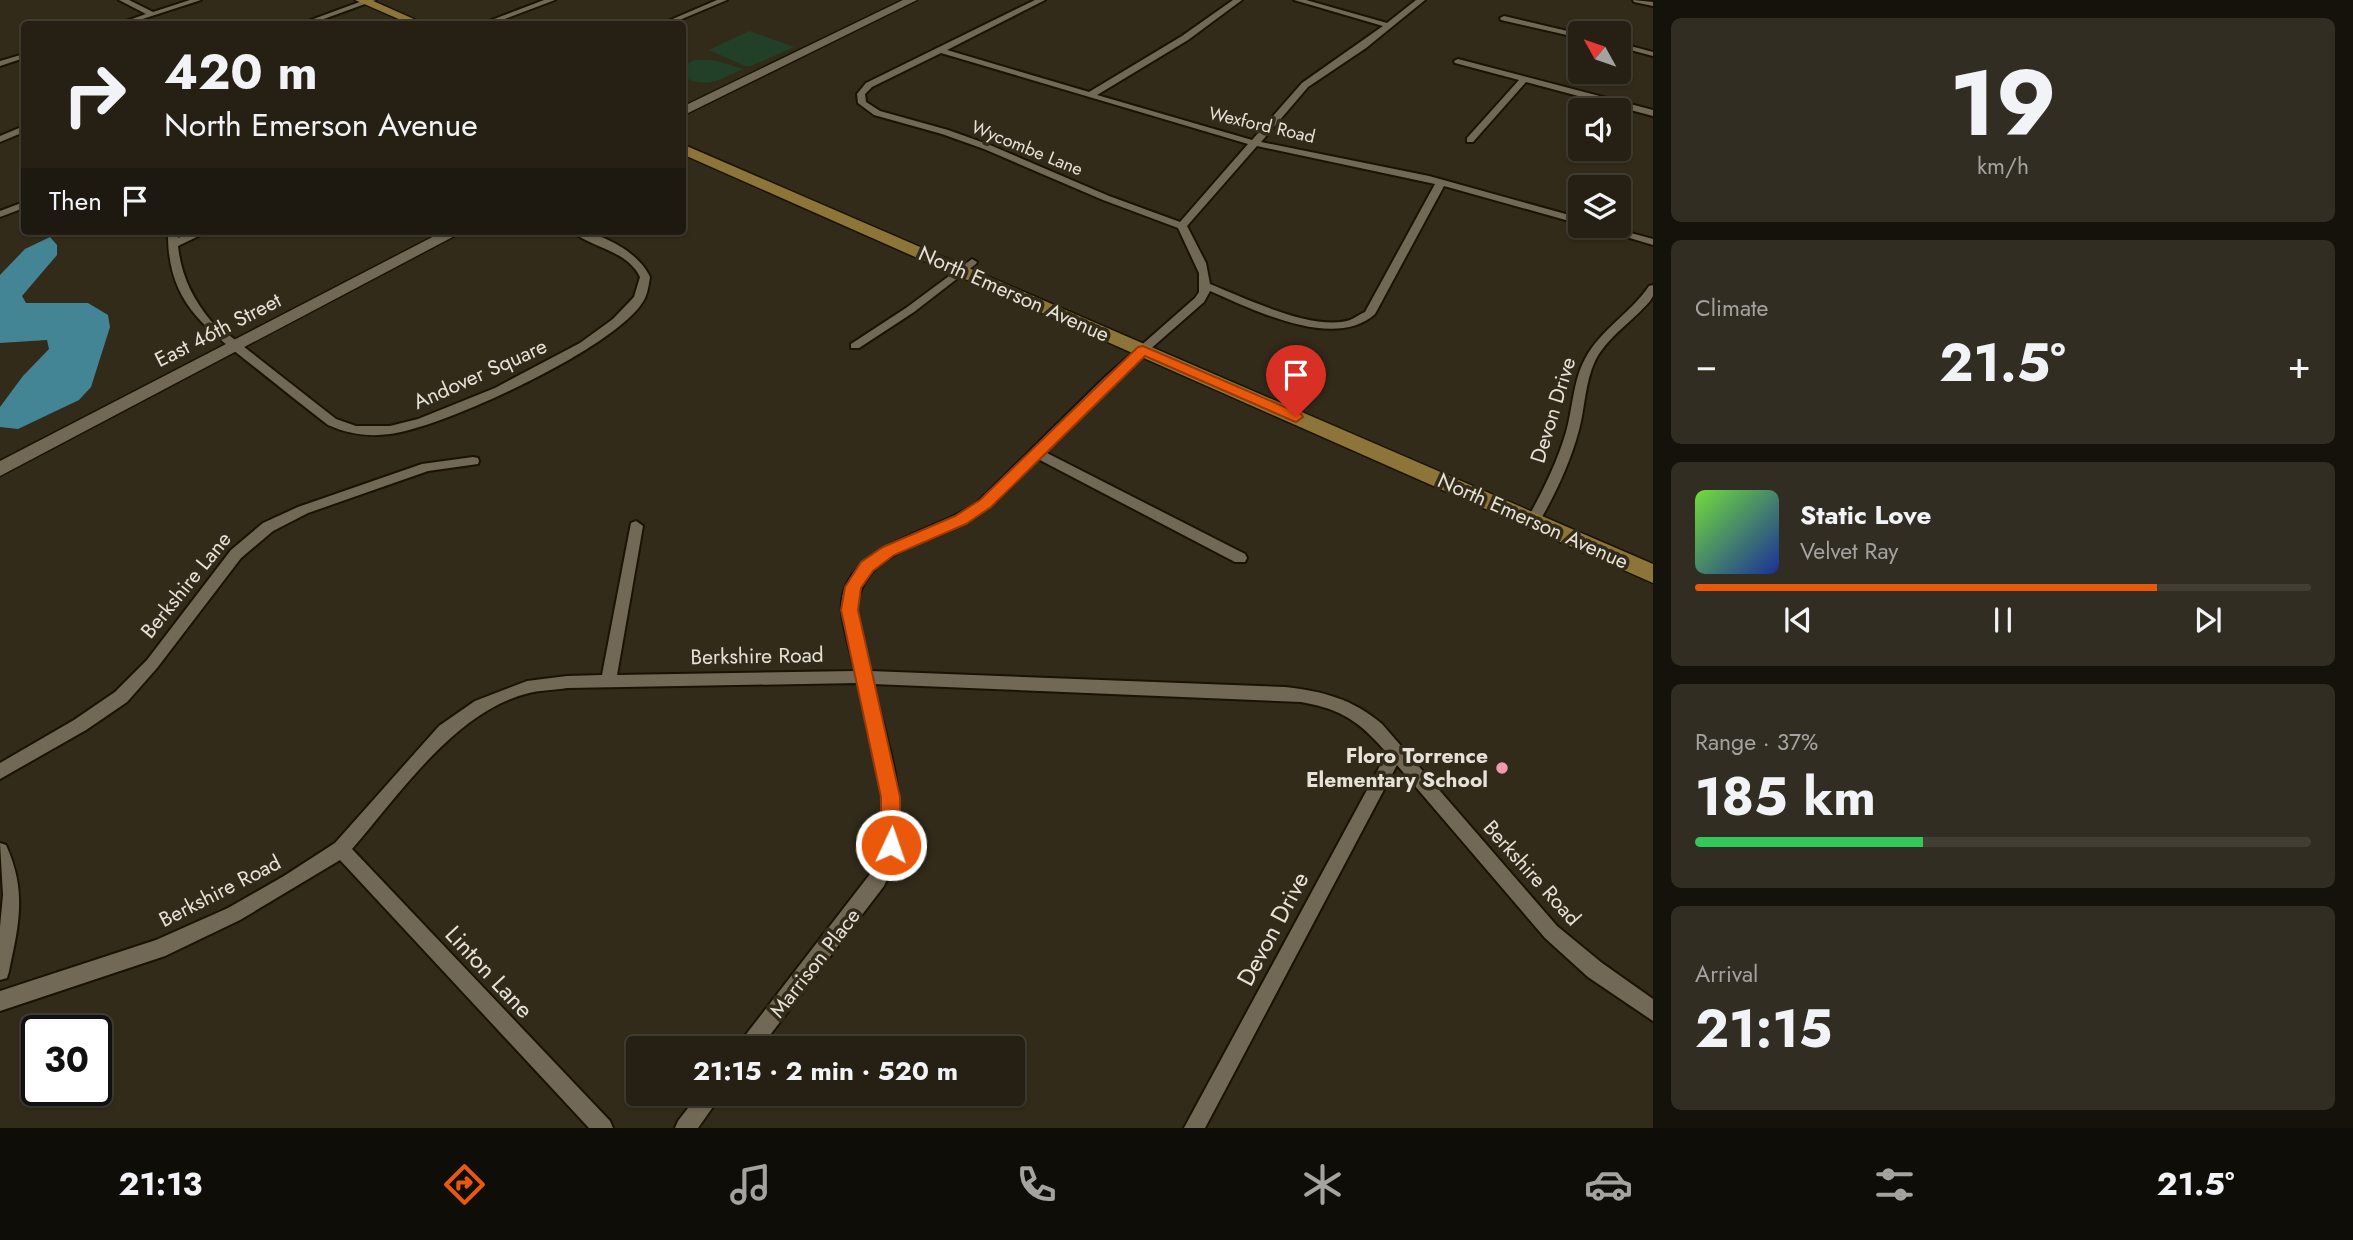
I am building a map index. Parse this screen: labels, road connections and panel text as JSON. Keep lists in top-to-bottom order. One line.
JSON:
{"streets":{"main road":["North Emerson Avenue","East 46th Street"],"street":["Wexford Road","Wycombe Lane","Andover Square","Devon Drive","Berkshire Lane","Berkshire Road","Marrison Place","Linton Lane"]},"crossings":[["Wexford Road","Wycombe Lane"],["North Emerson Avenue","Devon Drive"],["North Emerson Avenue","Marrison Place"],["East 46th Street","Andover Square"],["Devon Drive","Berkshire Road"],["Berkshire Road","Marrison Place"],["Berkshire Road","Linton Lane"]],"places":["Floro Torrence Elementary School"],"north":"top left","page":{"tile":[["19","km/h"],"Climate",["Range · 37%","185 km"],["Arrival","21:15"]],"turn":["420 m","North Emerson Avenue"],"then":"Then","heat":["−","21.5°","+"],"song":["Static Love","Velvet Ray"],"limit":"30","trip":"21:15 · 2 min · 520 m","tabs":["21:13","21.5°"]}}
